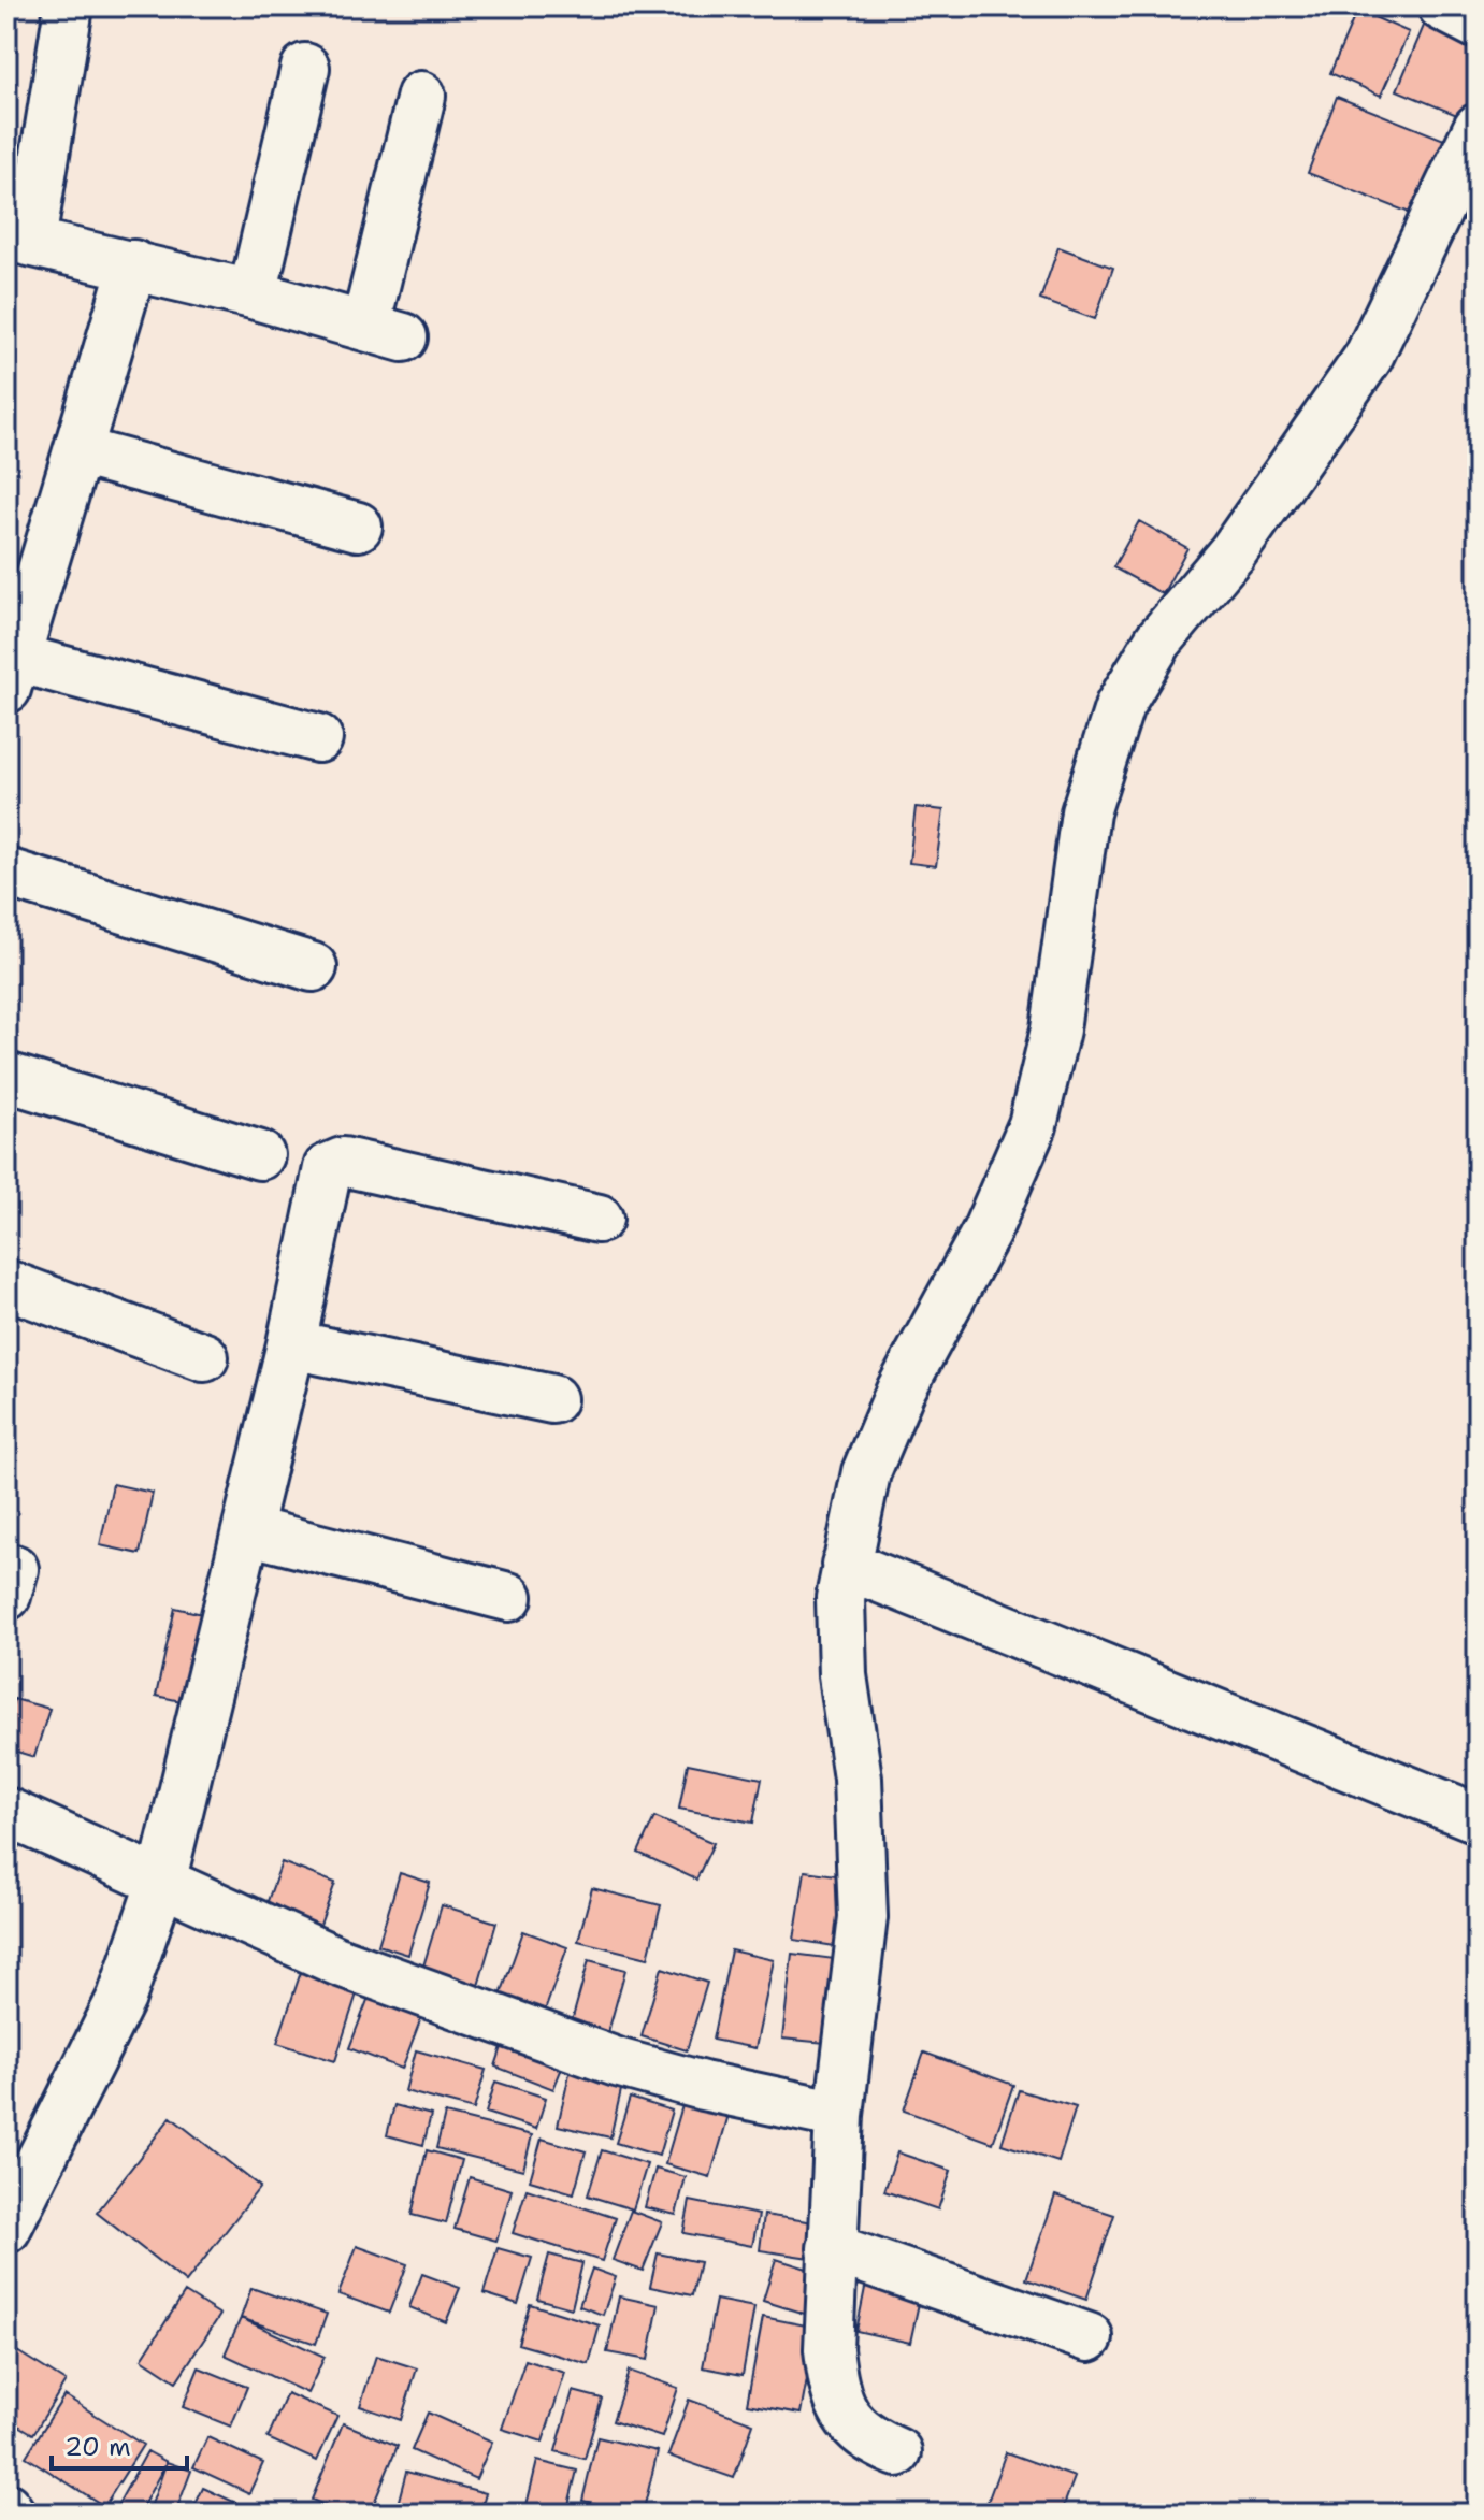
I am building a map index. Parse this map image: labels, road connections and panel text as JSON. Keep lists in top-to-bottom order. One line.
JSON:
{"scale_bar":"20 m"}
